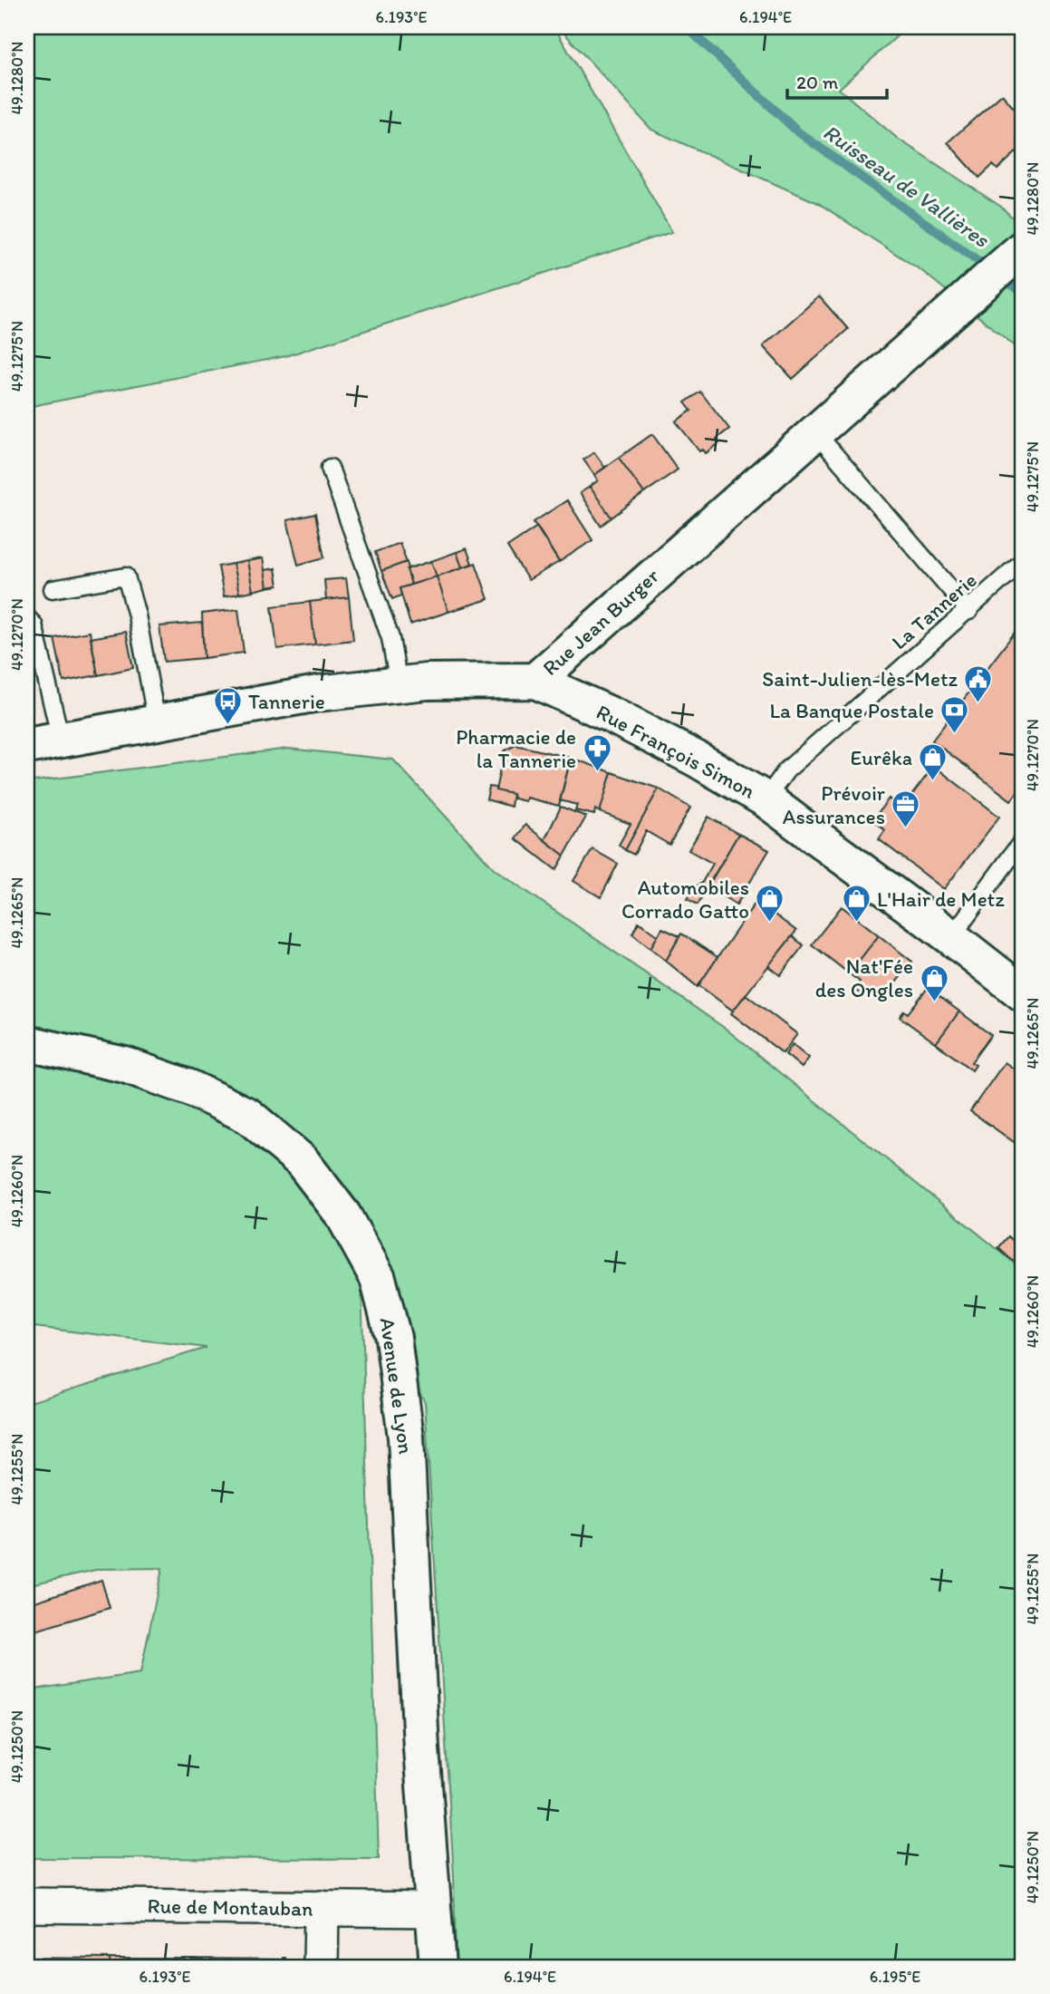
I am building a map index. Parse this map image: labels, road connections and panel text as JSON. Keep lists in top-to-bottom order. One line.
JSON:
{"streets":{"main road":["Rue Jean Burger","Rue François Simon","Avenue de Lyon"],"street":["Rue de Montauban"],"lane":["La Tannerie"]},"crossings":[["La Tannerie","Rue François Simon"],["Rue Jean Burger","Rue François Simon"],["Avenue de Lyon","Rue de Montauban"]],"water":["Ruisseau de Vallières"],"places":{"public building":["Saint-Julien-lès-Metz"],"bus stop":["Tannerie"],"bank":["La Banque Postale"],"pharmacy":["Pharmacie de la Tannerie"],"shop":["Eurêka","Automobiles Corrado Gatto","L'Hair de Metz","Nat'Fée des Ongles"],"office":["Prévoir Assurances"]},"scale_bar":"20 m","coordinates":["6.193°E","6.194°E","49.1280°N","49.1275°N","49.1270°N","49.1265°N","49.1260°N","49.1255°N","49.1250°N","6.195°E"]}
